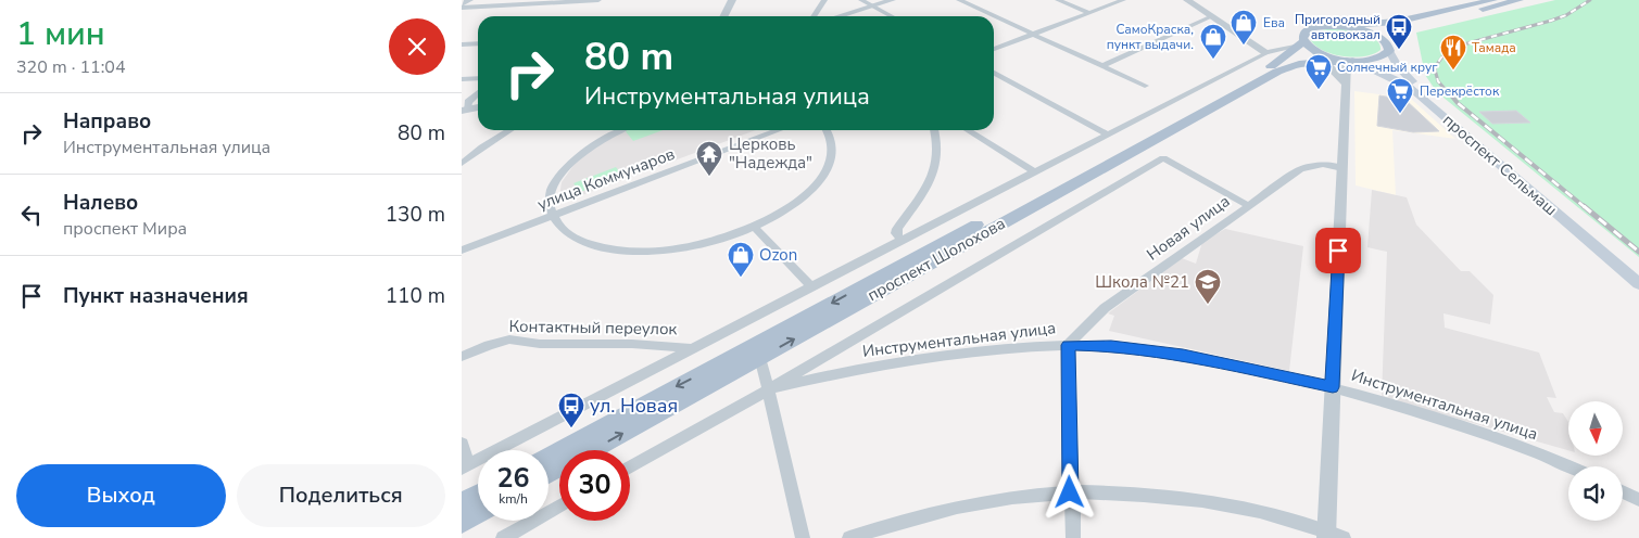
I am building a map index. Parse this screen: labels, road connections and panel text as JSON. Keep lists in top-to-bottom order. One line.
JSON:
{"streets":{"main road":["проспект Сельмаш","проспект Шолохова"],"street":["улица Коммунаров","Новая улица","Контактный переулок","Инструментальная улица"]},"crossings":[["проспект Сельмаш","проспект Шолохова"],["Новая улица","Инструментальная улица"]],"places":{"shop":["Ева","СамоКраска, пункт выдачи.","Ozon"],"bus stop":["Пригородный автовокзал","ул. Новая"],"restaurant":["Тамада"],"supermarket":["Солнечный круг","Перекрёсток"],"temple":["Церковь \"Надежда\""],"school or university":["Школа №21"]},"north":"bottom","page":{"heading":["1 мин","320 m · 11:04"],"turn":["80 m","Инструментальная улица"],"list":[{"name":"Направо","note":"Инструментальная улица","value":"80 m"},{"name":"Налево","note":"проспект Мира","value":"130 m"},{"name":"Пункт назначения","value":"110 m"}],"speed":"26 km/h","limit":"30","buttons":["Выход","Поделиться"]}}
